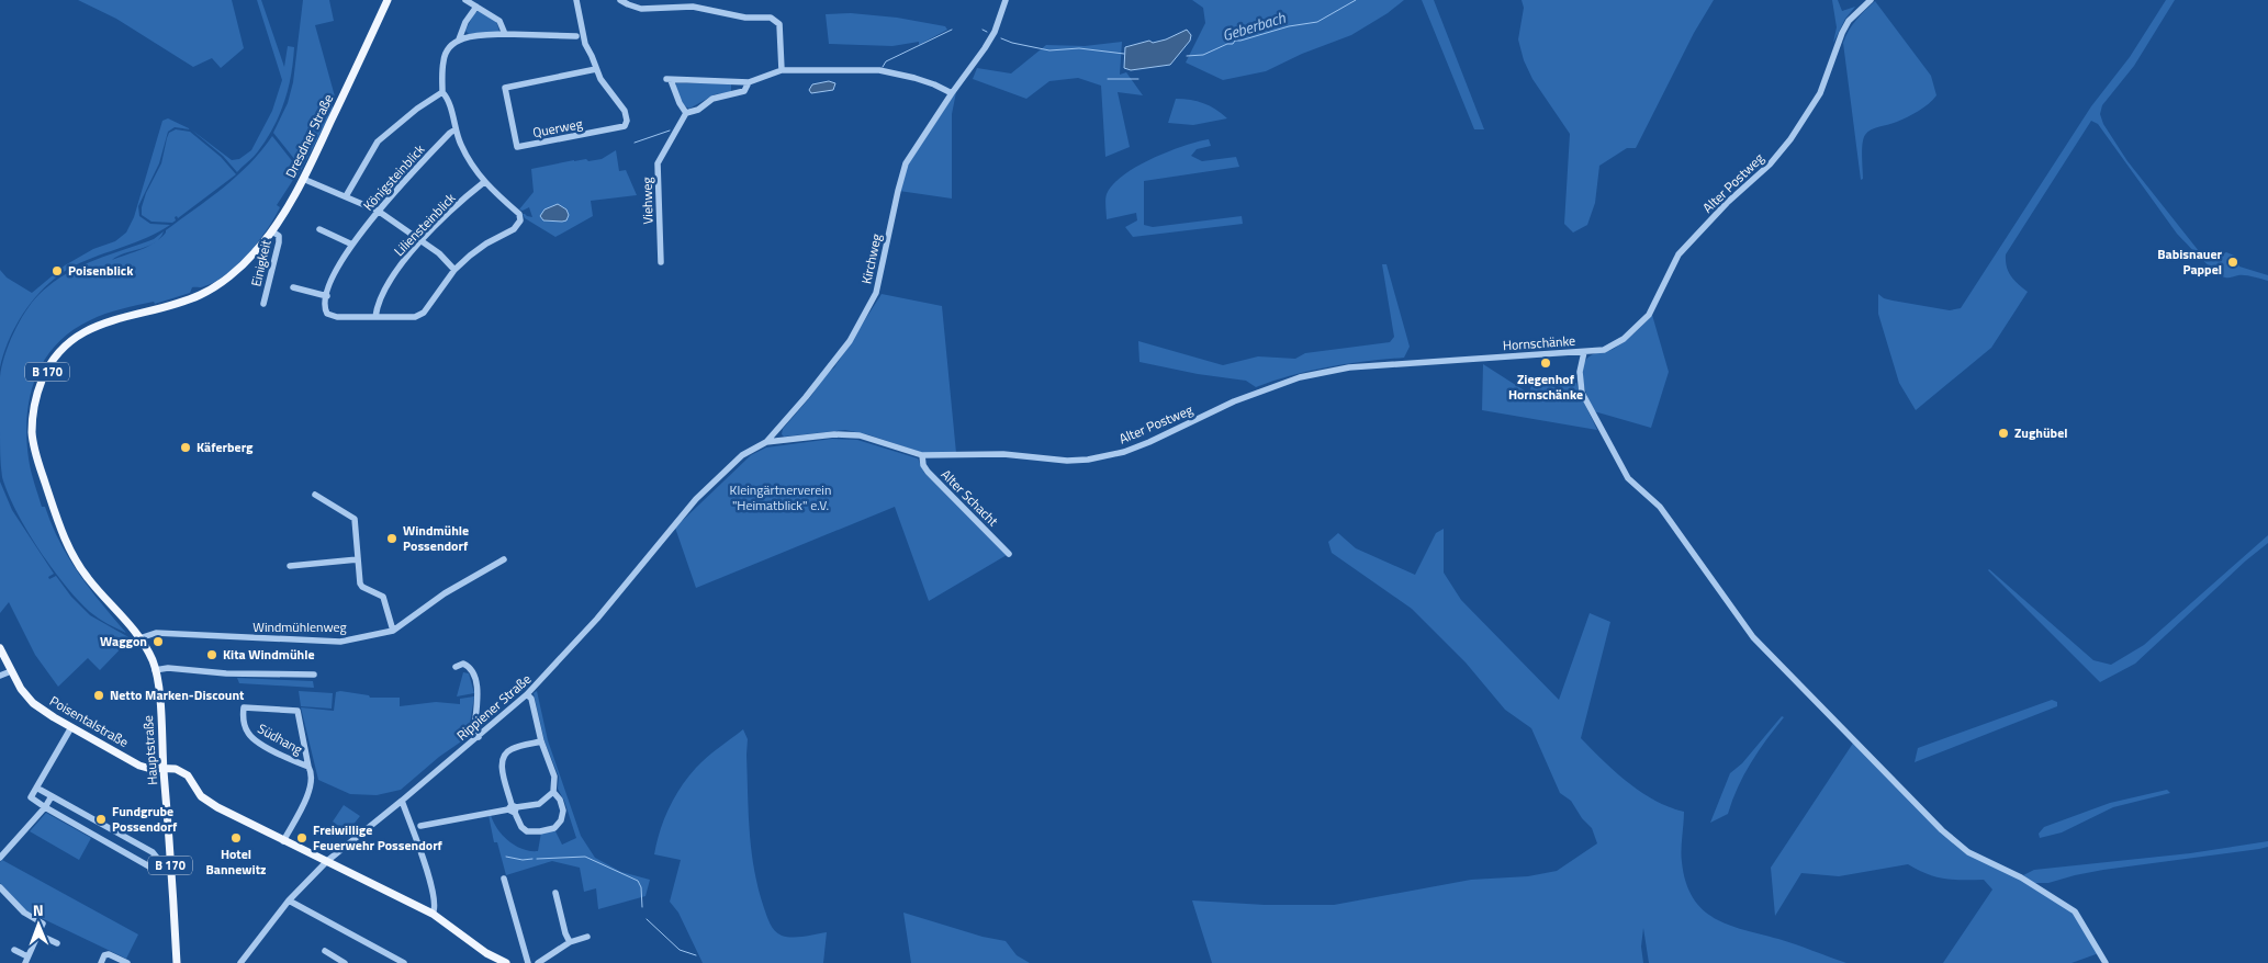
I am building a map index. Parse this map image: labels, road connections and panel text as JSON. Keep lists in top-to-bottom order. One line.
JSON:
{"streets":{"main road":["Dresdner Straße","B 170","Poisentalstraße","Hauptstraße"],"street":["Querweg","Königsteinblick","Alter Postweg","Viehweg","Liliensteinblick","Kirchweg","Einigkeit","Hornschänke","Alter Schacht","Windmühlenweg","Rippiener Straße","Südhang"]},"crossings":[["Dresdner Straße","Einigkeit"],["Dresdner Straße","Hauptstraße"],["Alter Postweg","Kirchweg"],["Alter Postweg","Hornschänke"],["Alter Postweg","Alter Schacht"],["Alter Postweg","Rippiener Straße"],["Kirchweg","Rippiener Straße"],["Windmühlenweg","Hauptstraße"],["Rippiener Straße","Poisentalstraße"],["Poisentalstraße","Südhang"],["Poisentalstraße","Hauptstraße"]],"water":["Geberbach"],"parks":["Kleingärtnerverein \"Heimatblick\" e.V."],"places":["Babisnauer Pappel","Poisenblick","Ziegenhof Hornschänke","Zughübel","Käferberg","Windmühle Possendorf","Waggon","Kita Windmühle","Netto Marken-Discount","Fundgrube Possendorf","Hotel Bannewitz","Freiwillige Feuerwehr Possendorf"],"north":"top"}
